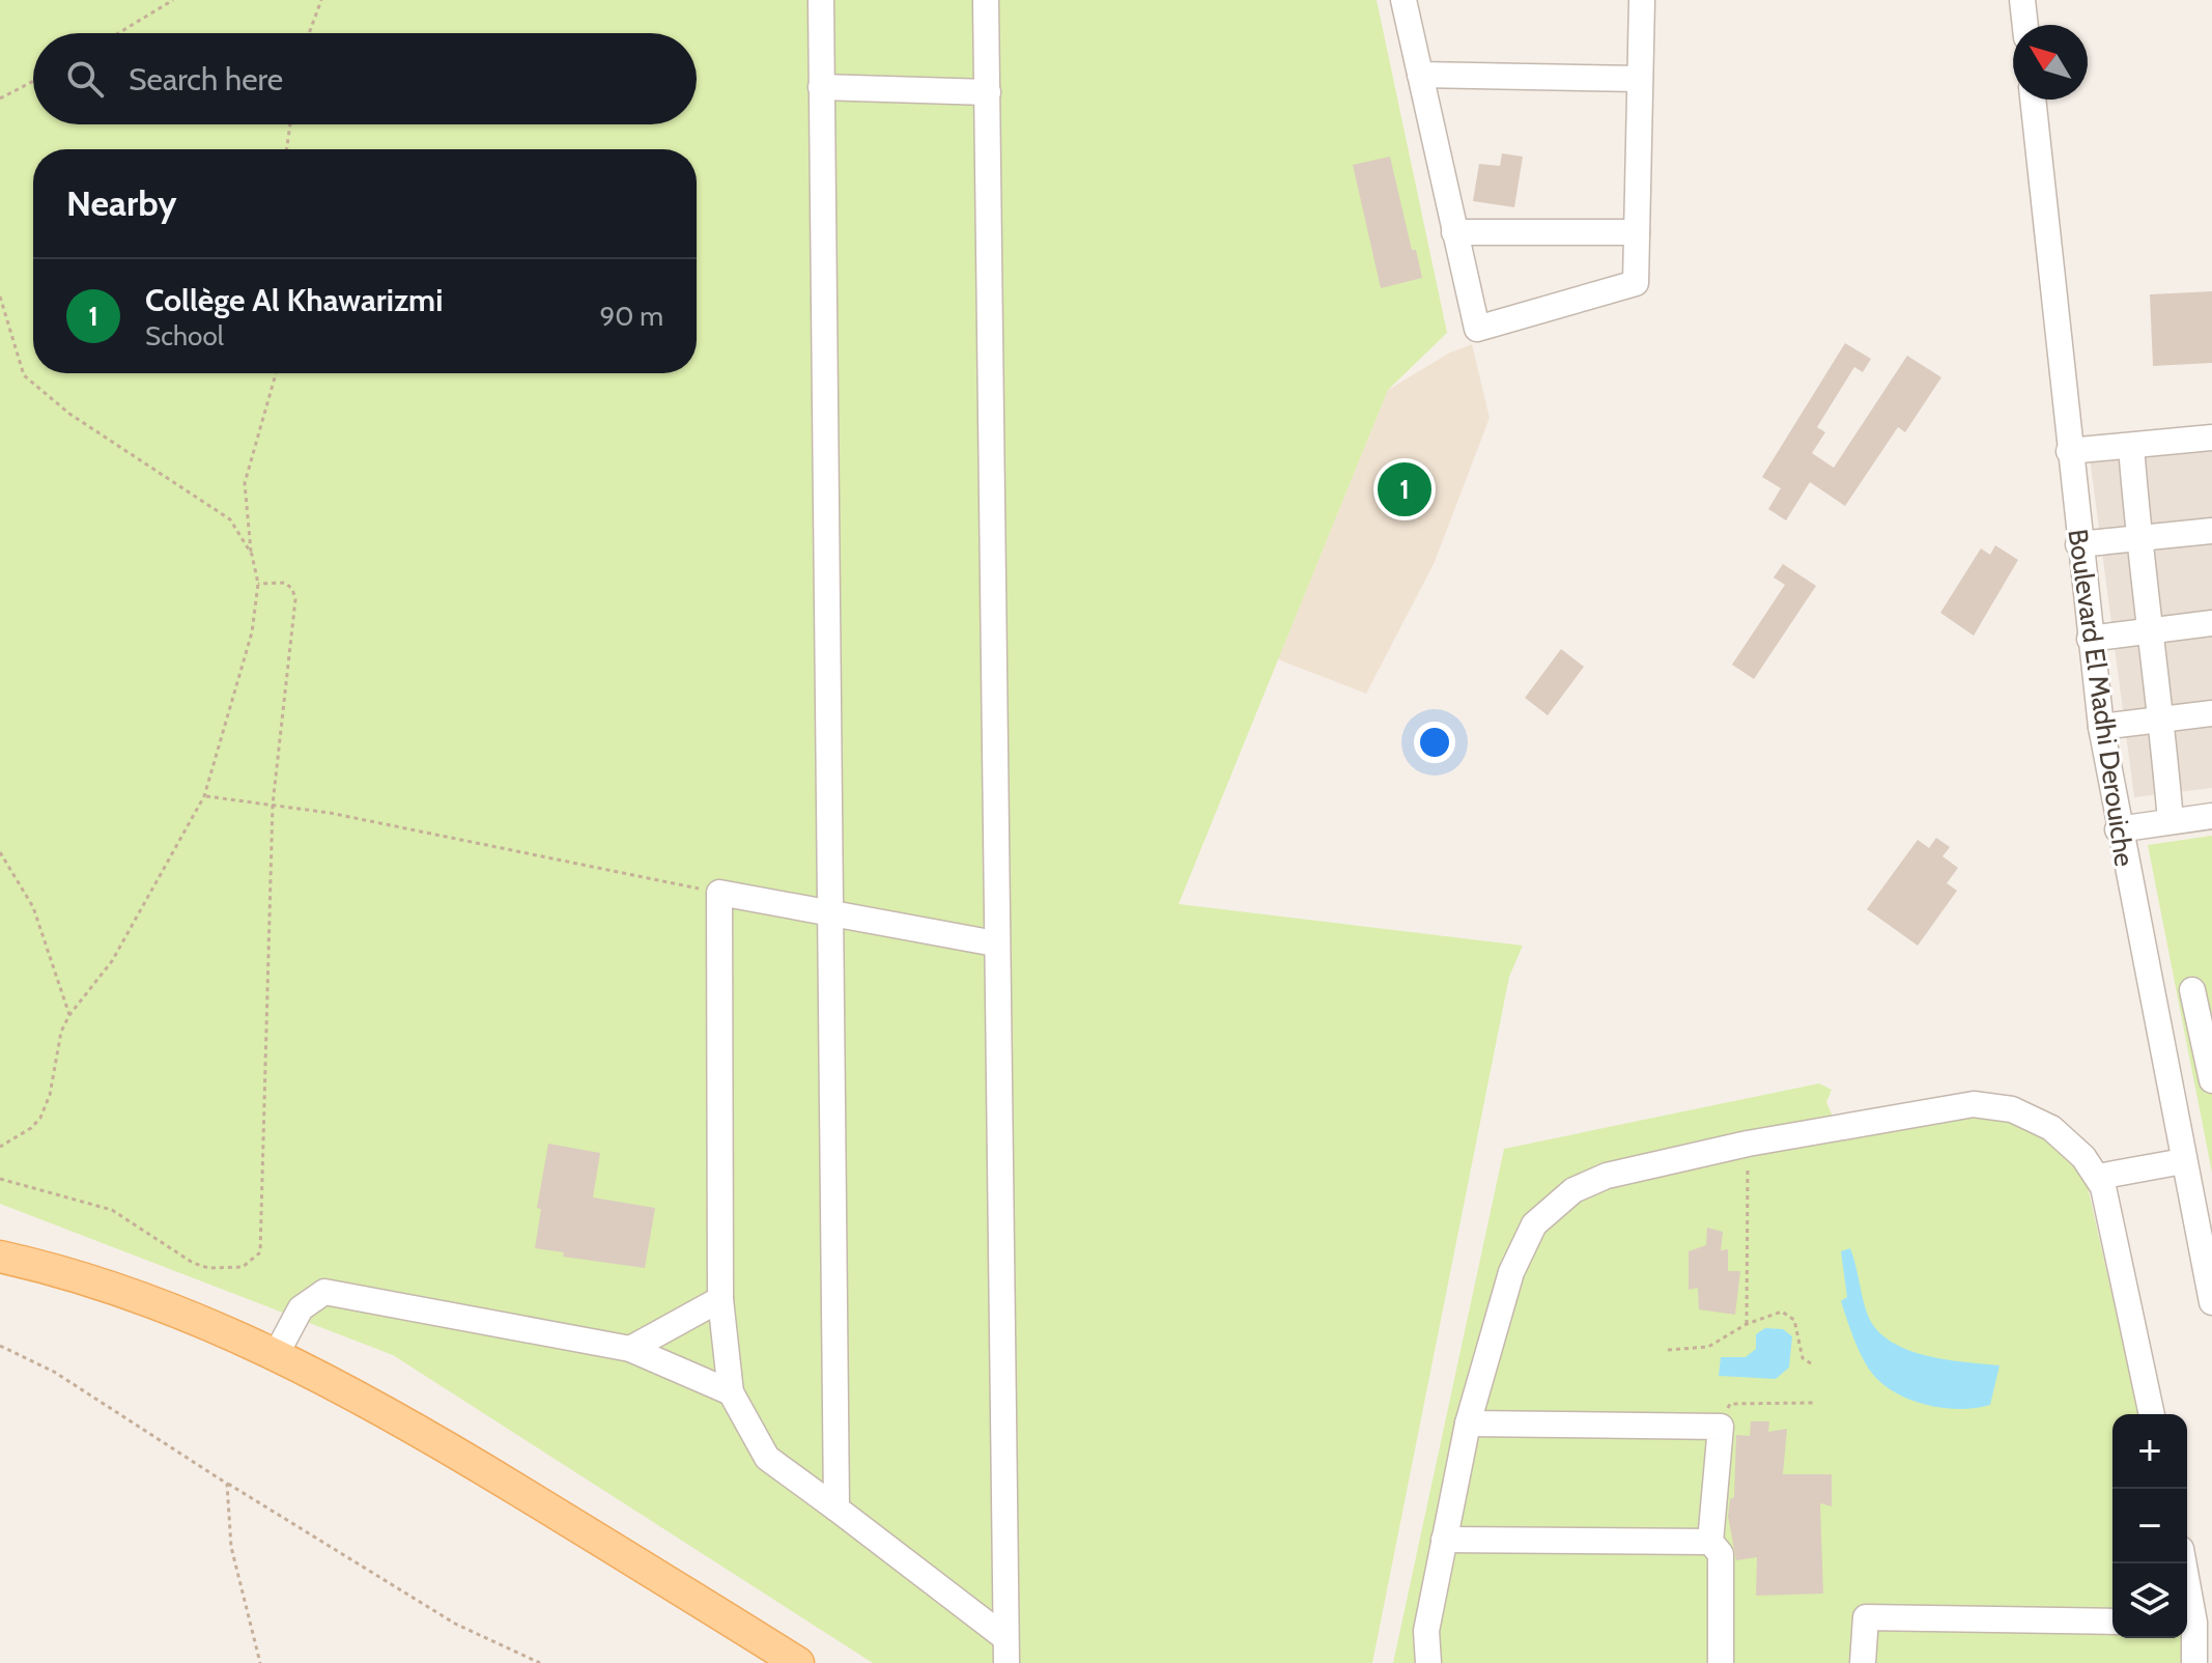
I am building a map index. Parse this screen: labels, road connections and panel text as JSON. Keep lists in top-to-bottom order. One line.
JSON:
{"streets":{"street":["Boulevard El Madhi Derouiche"]},"north":"top left","page":{"search":"Search here","heading":"Nearby","list":[{"mark":"1","name":"Collège Al Khawarizmi","note":"School","value":"90 m"}],"pins":"1","map_buttons":["+","−"]}}
